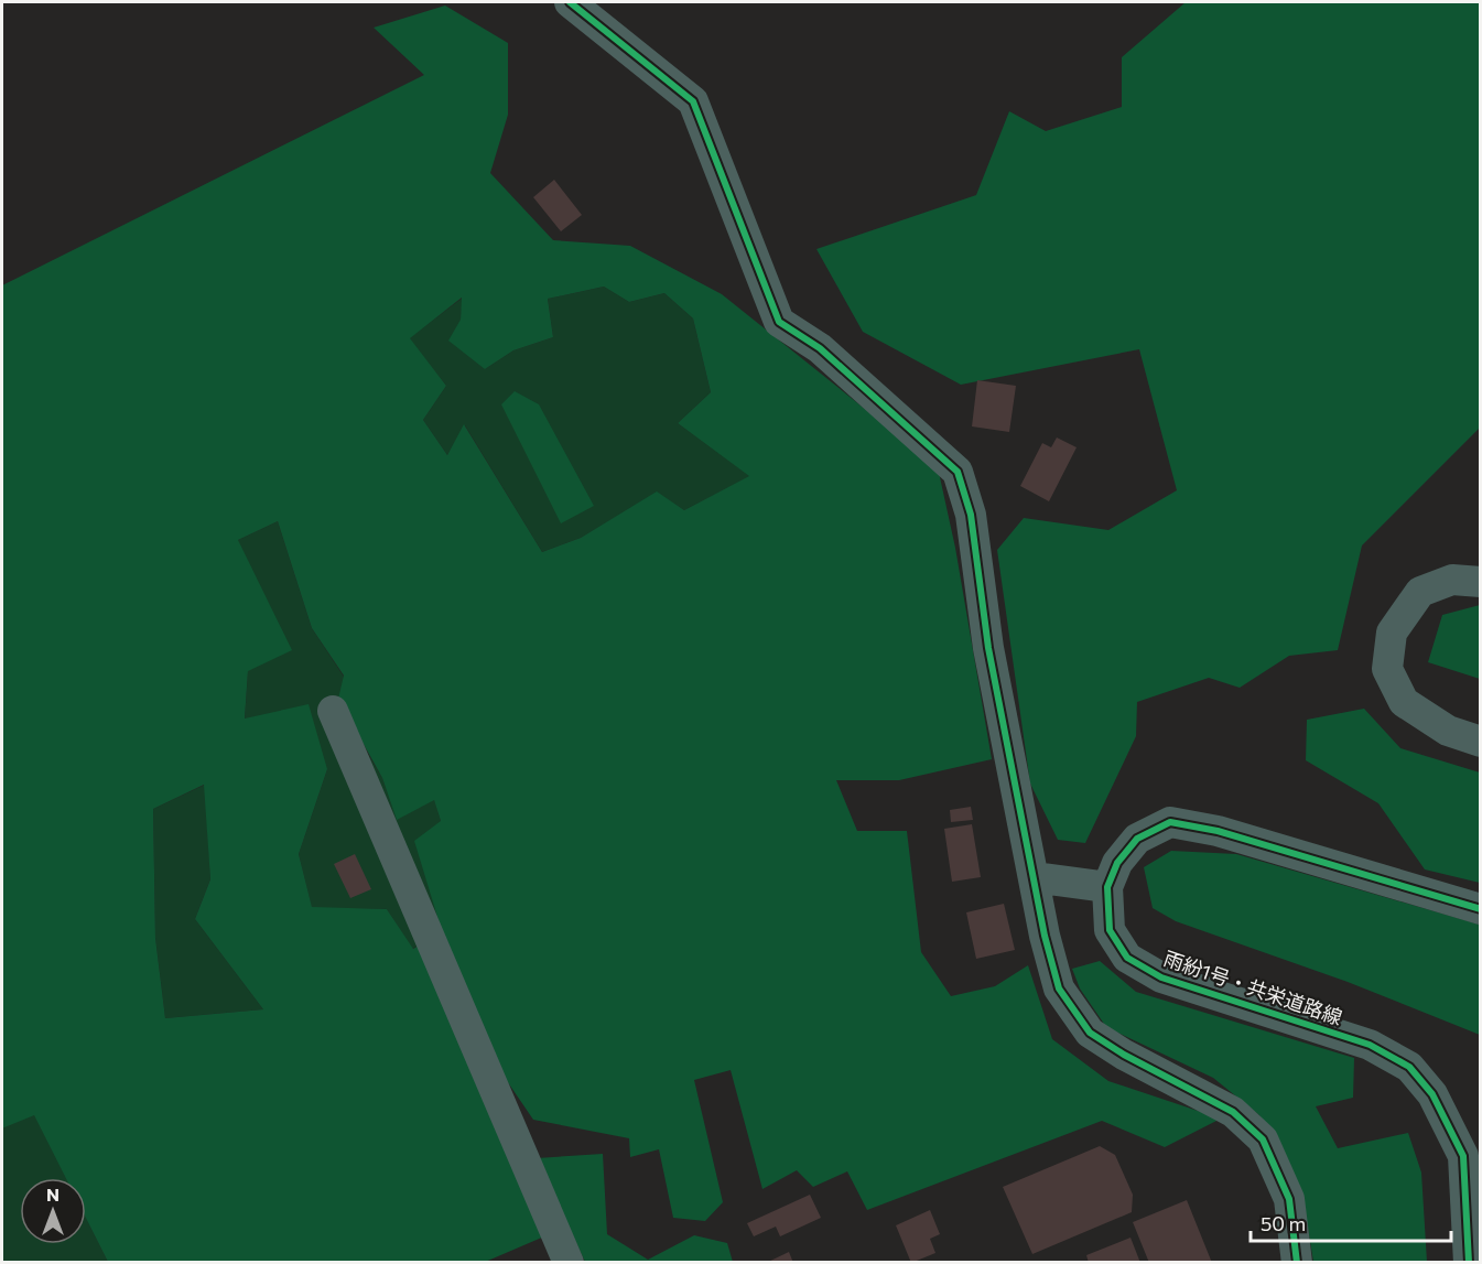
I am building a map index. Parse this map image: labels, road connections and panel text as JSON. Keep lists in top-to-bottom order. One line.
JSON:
{"streets":{"street":["雨紛1号・共栄道路線"]},"scale_bar":"50 m","north":"top"}
